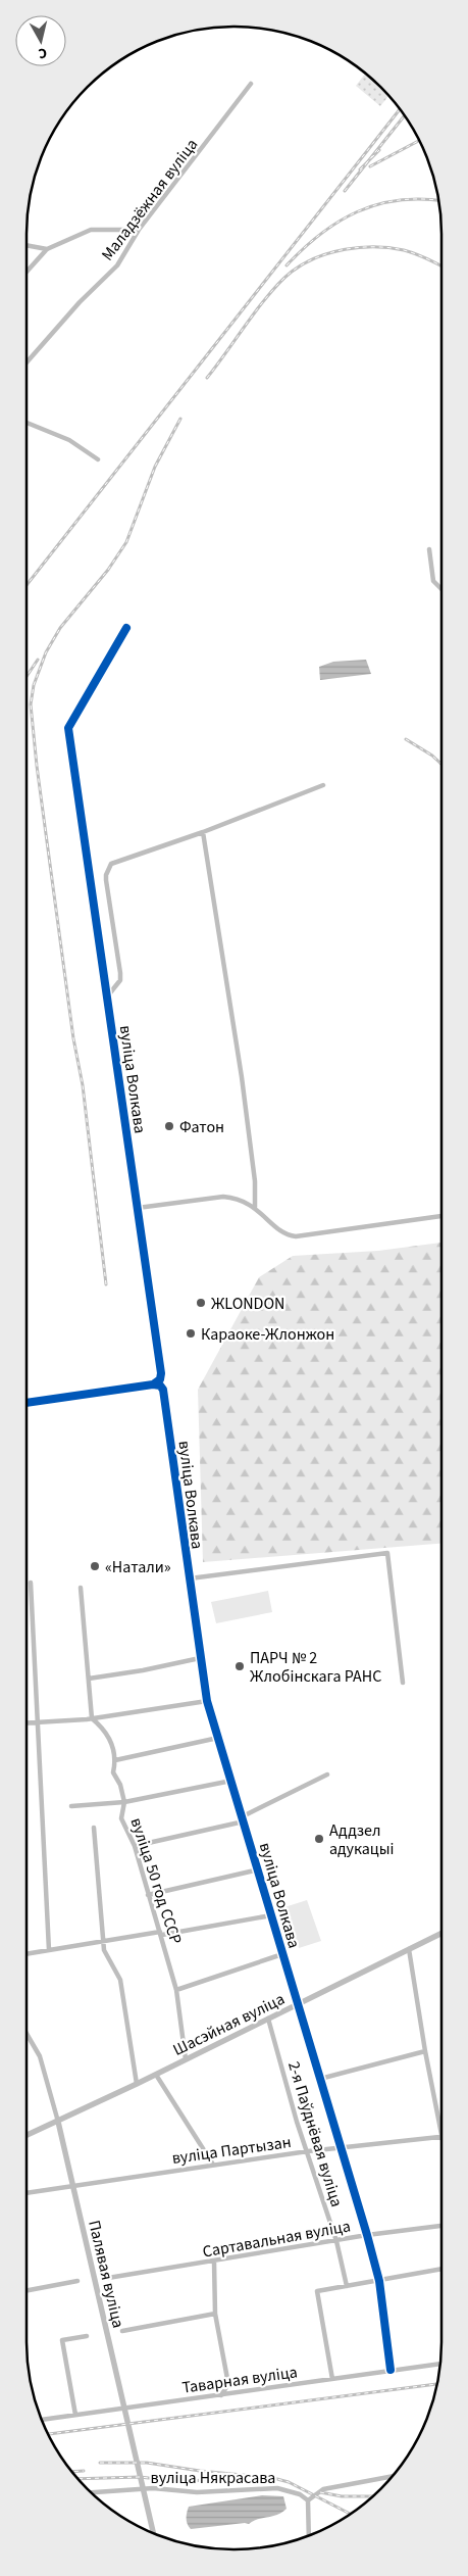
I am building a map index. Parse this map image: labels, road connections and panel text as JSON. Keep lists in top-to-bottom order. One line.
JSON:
{"streets":{"main road":["Шасэйная вуліца","Палявая вуліца"],"street":["Маладзёжная вуліца","вуліца Волкава","вуліца 50 год СССР","2-я Паўднёвая вуліца","вуліца Партызан","Сартавальная вуліца","Таварная вуліца","вуліца Някрасава"]},"crossings":[["вуліца Волкава","Шасэйная вуліца"],["вуліца Волкава","вуліца Партызан"],["вуліца Волкава","Сартавальная вуліца"],["вуліца Волкава","Таварная вуліца"],["вуліца 50 год СССР","Шасэйная вуліца"],["Шасэйная вуліца","2-я Паўднёвая вуліца"],["Шасэйная вуліца","Палявая вуліца"],["2-я Паўднёвая вуліца","вуліца Партызан"],["2-я Паўднёвая вуліца","Сартавальная вуліца"],["вуліца Партызан","Палявая вуліца"]],"places":["Фатон","ЖLONDON","Караоке-Жлонжон","«Натали»","ПАРЧ № 2 Жлобінскага РАНС","Аддзел адукацыі"],"north":"bottom"}
